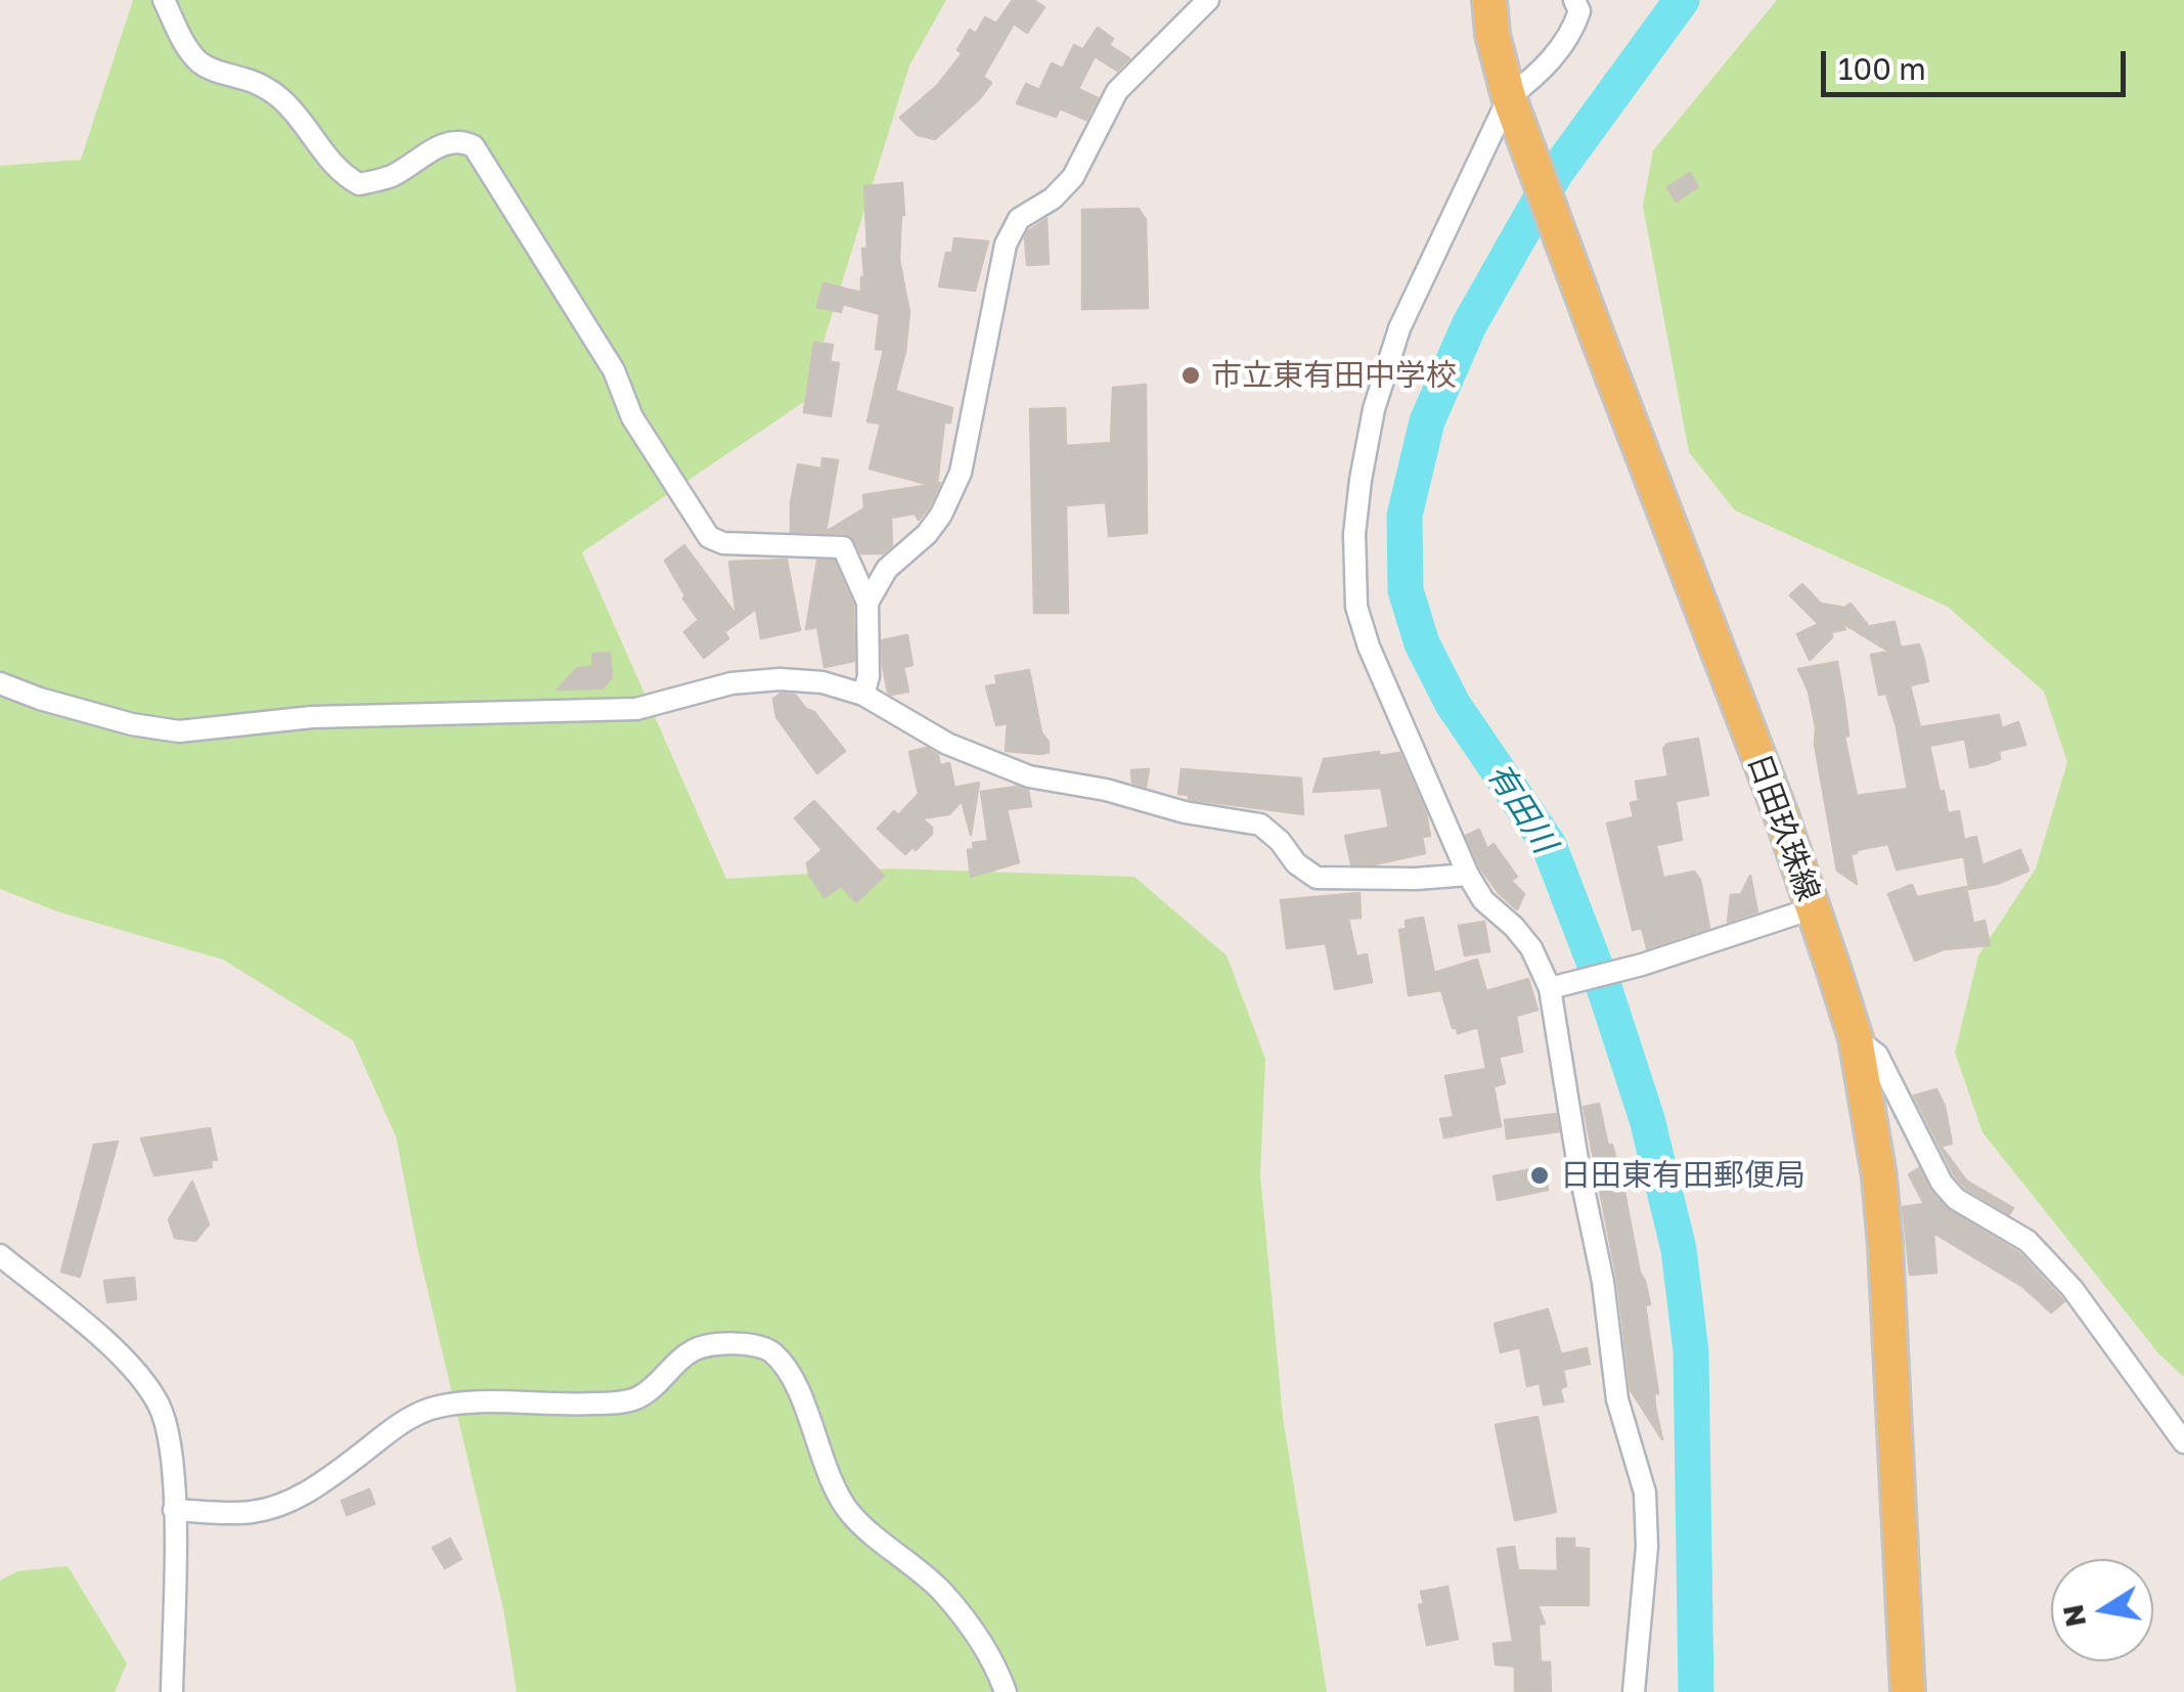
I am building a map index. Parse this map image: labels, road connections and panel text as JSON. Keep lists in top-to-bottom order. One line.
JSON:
{"streets":{"main road":["日田玖珠線"]},"water":["有田川"],"places":["市立東有田中学校","日田東有田郵便局"],"scale_bar":"100 m","north":"left"}
